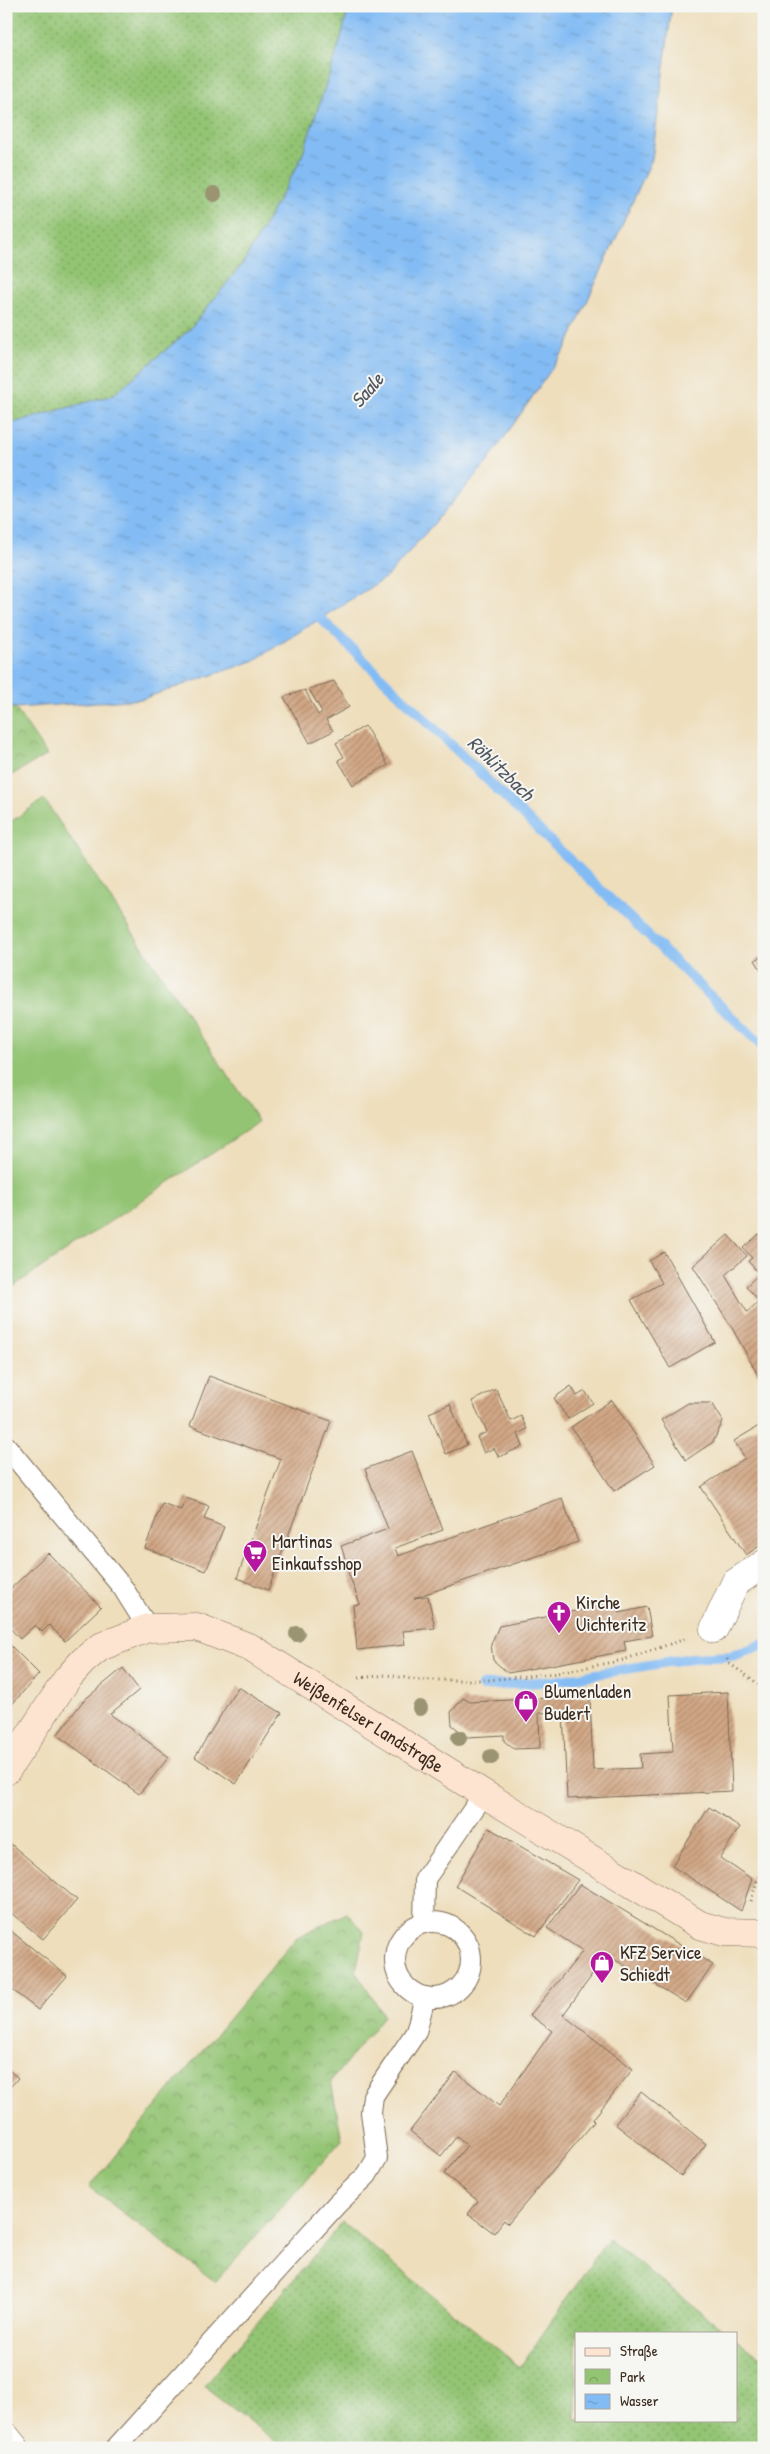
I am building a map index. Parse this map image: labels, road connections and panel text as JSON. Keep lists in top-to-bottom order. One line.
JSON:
{"streets":{"main road":["Weißenfelser Landstraße"]},"water":["Saale","Röhlitzbach"],"places":{"supermarket":["Martinas Einkaufsshop"],"church":["Kirche Uichteritz"],"shop":["Blumenladen Budert","KFZ Service Schiedt"]},"legend":["Straße","Park","Wasser"]}
